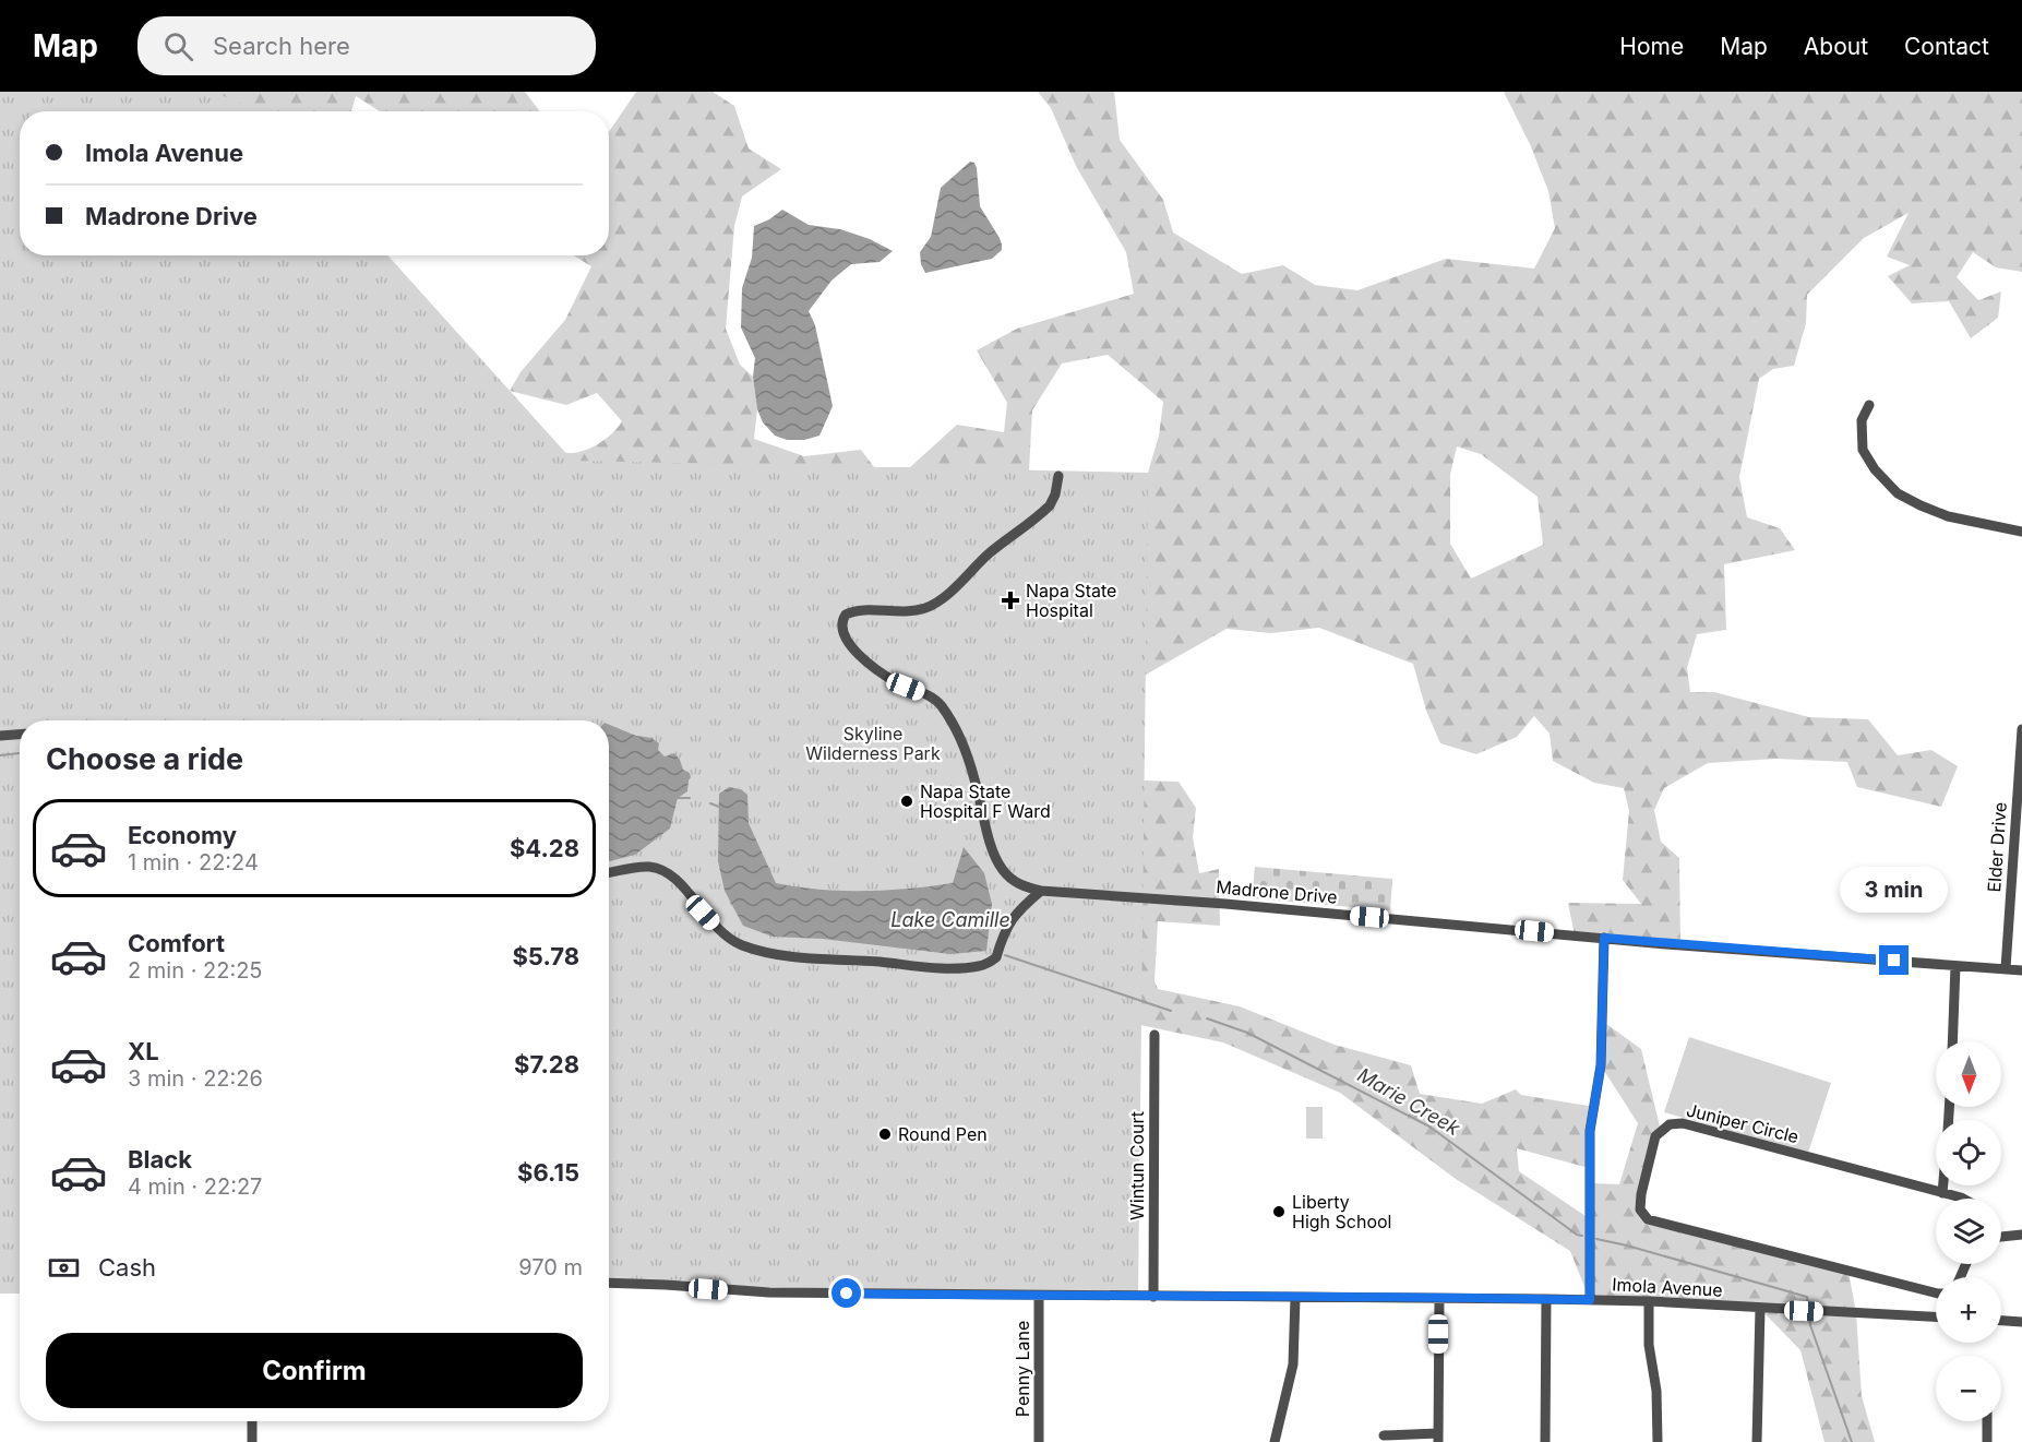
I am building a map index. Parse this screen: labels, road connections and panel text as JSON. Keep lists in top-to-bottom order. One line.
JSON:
{"streets":{"street":["Elder Drive","Madrone Drive","Juniper Circle","Wintun Court","Imola Avenue","Penny Lane"]},"crossings":[["Elder Drive","Madrone Drive"],["Wintun Court","Imola Avenue"],["Imola Avenue","Penny Lane"]],"water":["Lake Camille","Marie Creek"],"parks":["Skyline Wilderness Park"],"places":{"health":["Napa State Hospital"],"other":["Napa State Hospital F Ward","Round Pen","Liberty High School"]},"north":"bottom","page":{"header":"Map","search":"Search here","nav":["Home","Map","About","Contact"],"banner":["Imola Avenue","Madrone Drive"],"heading":"Choose a ride","list":[{"name":"Economy","note":"1 min · 22:24","value":"$4.28"},{"name":"Comfort","note":"2 min · 22:25","value":"$5.78"},{"name":"XL","note":"3 min · 22:26","value":"$7.28"},{"name":"Black","note":"4 min · 22:27","value":"$6.15"}],"bubble":"3 min","map_buttons":["+","−"],"pay":["Cash","970 m"],"buttons":"Confirm"}}
